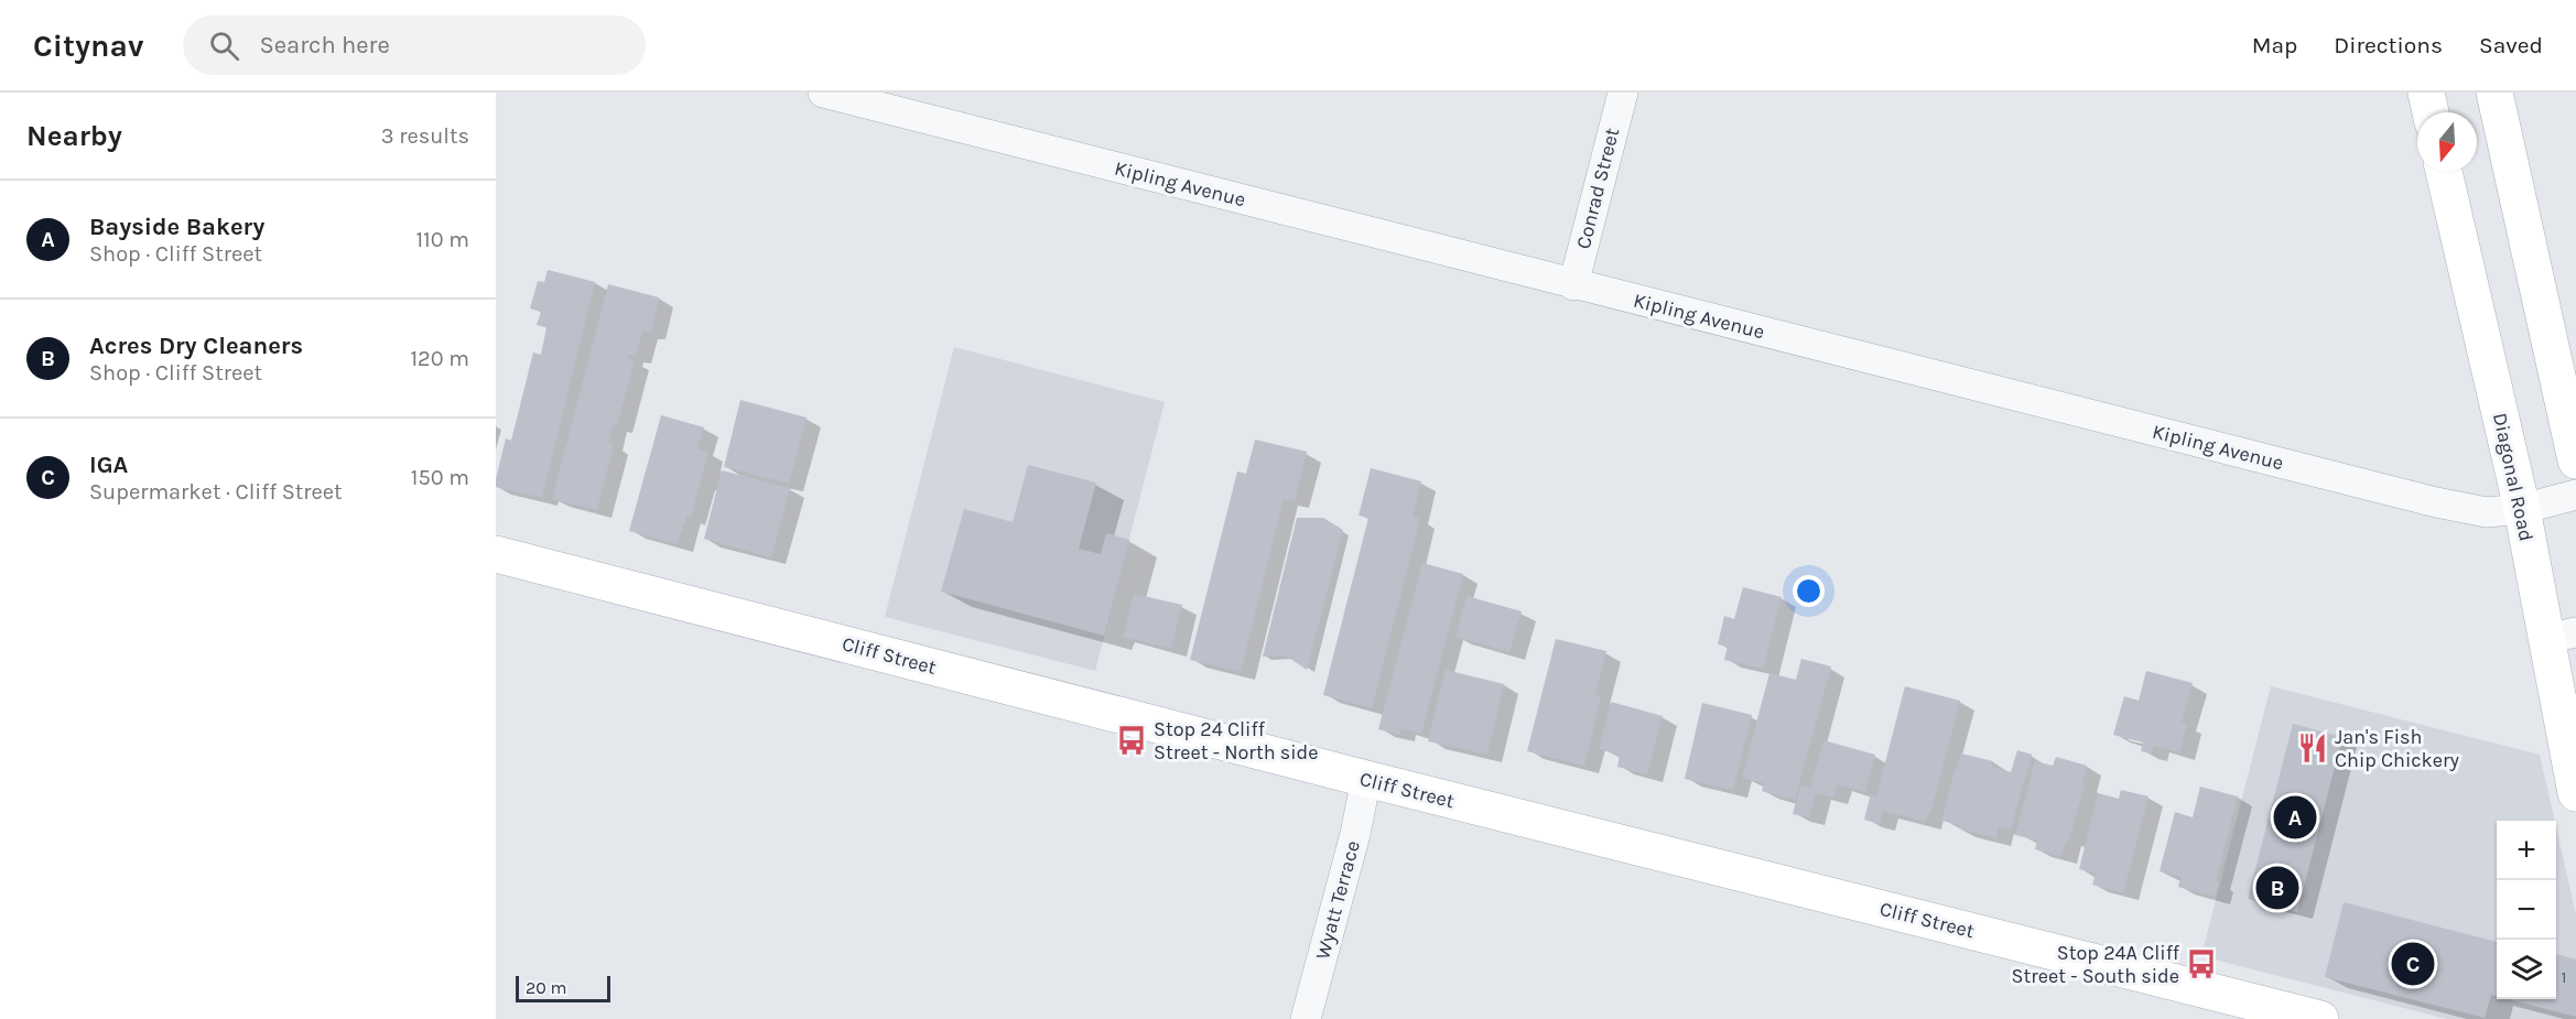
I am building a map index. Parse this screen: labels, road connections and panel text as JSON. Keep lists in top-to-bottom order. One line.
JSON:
{"streets":{"street":["Kipling Avenue","Conrad Street","Diagonal Road","Cliff Street","Wyatt Terrace"]},"crossings":[["Kipling Avenue","Conrad Street"],["Kipling Avenue","Diagonal Road"],["Cliff Street","Wyatt Terrace"]],"places":{"bus stop":["Stop 24 Cliff Street - North side","Stop 24A Cliff Street - South side"],"restaurant":["Jan's Fish Chip Chickery"]},"house_numbers":["1"],"scale_bar":"20 m","north":"bottom","page":{"header":"Citynav","search":"Search here","nav":["Map","Directions","Saved"],"heading":["Nearby","3 results"],"list":[{"mark":"A","name":"Bayside Bakery","note":"Shop · Cliff Street","value":"110 m"},{"mark":"B","name":"Acres Dry Cleaners","note":"Shop · Cliff Street","value":"120 m"},{"mark":"C","name":"IGA","note":"Supermarket · Cliff Street","value":"150 m"}],"pins":["A","B","C"],"map_buttons":["+","−"],"scale":"20 m"}}
